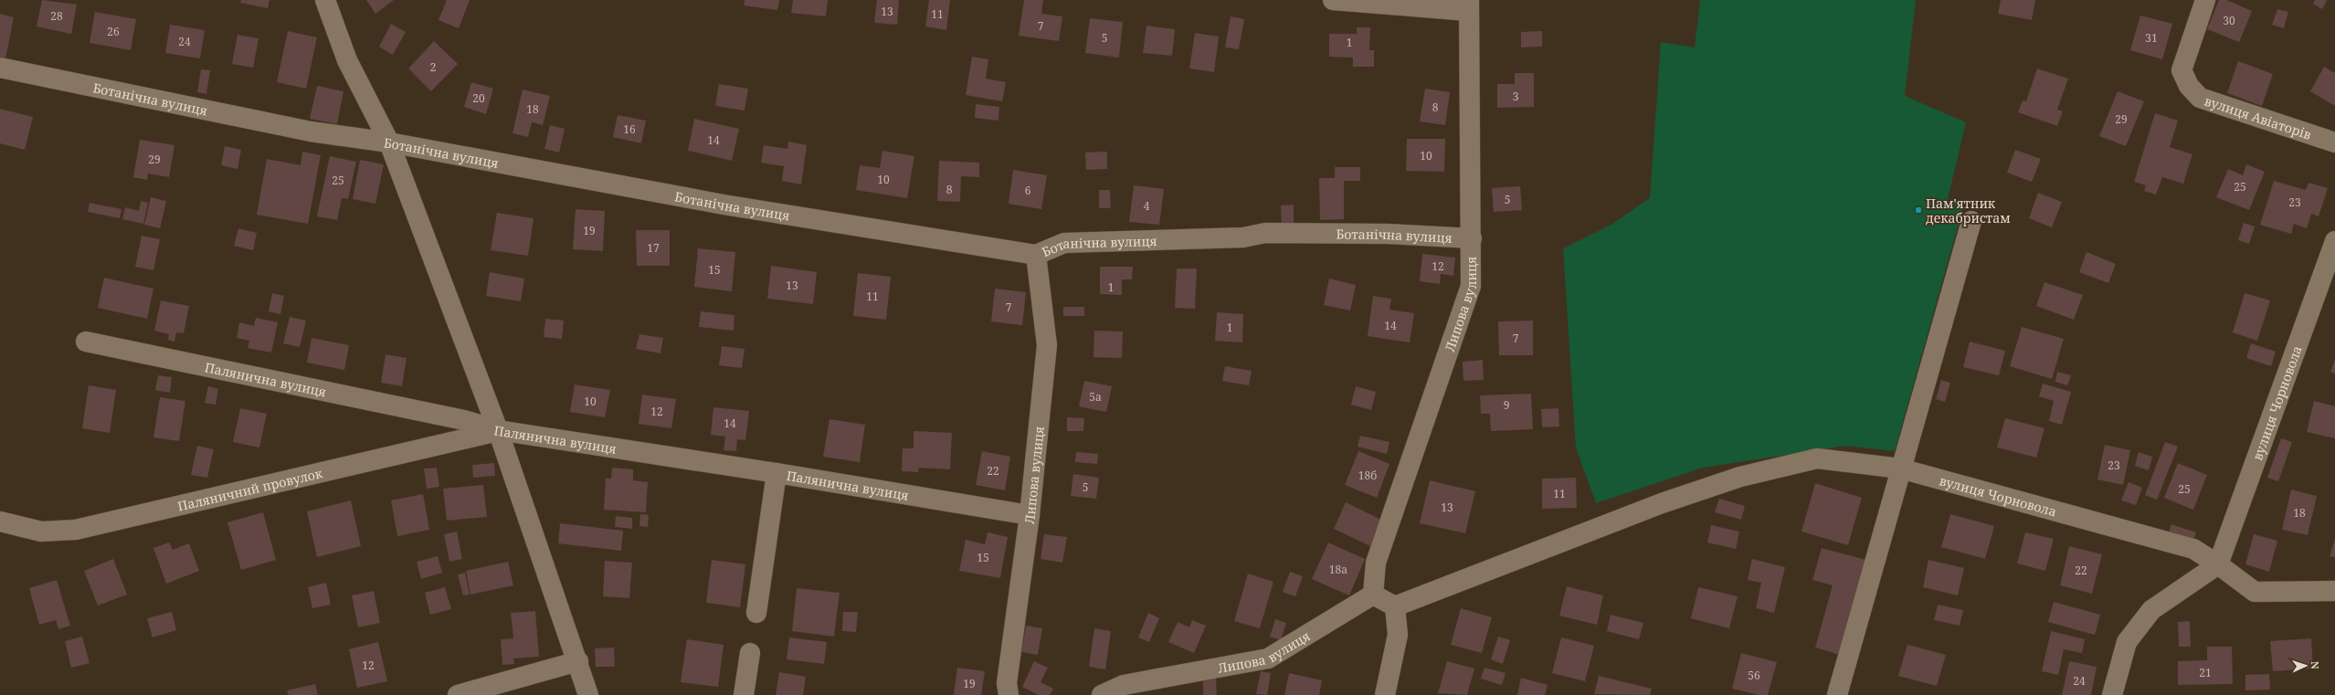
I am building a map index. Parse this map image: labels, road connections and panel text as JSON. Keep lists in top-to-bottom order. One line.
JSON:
{"streets":{"street":["Ботанічна вулиця","вулиця Авіаторів","Липова вулиця","Палянична вулиця","вулиця Чорновола","Паляничний провулок"]},"crossings":[["Ботанічна вулиця","Липова вулиця"],["Липова вулиця","Палянична вулиця"],["Палянична вулиця","Паляничний провулок"]],"places":["Пам'ятник декабристам"],"house_numbers":["13","11","28","30","7","26","5","31","24","1","2","3","20","8","18","29","16","14","10","29","10","25","25","8","6","5","23","4","19","17","12","15","13","1","11","7","14","1","7","5а","10","9","12","14","23","22","18б","5","25","11","13","18","15","18а","22","12","21","56","24","19"],"north":"right"}
